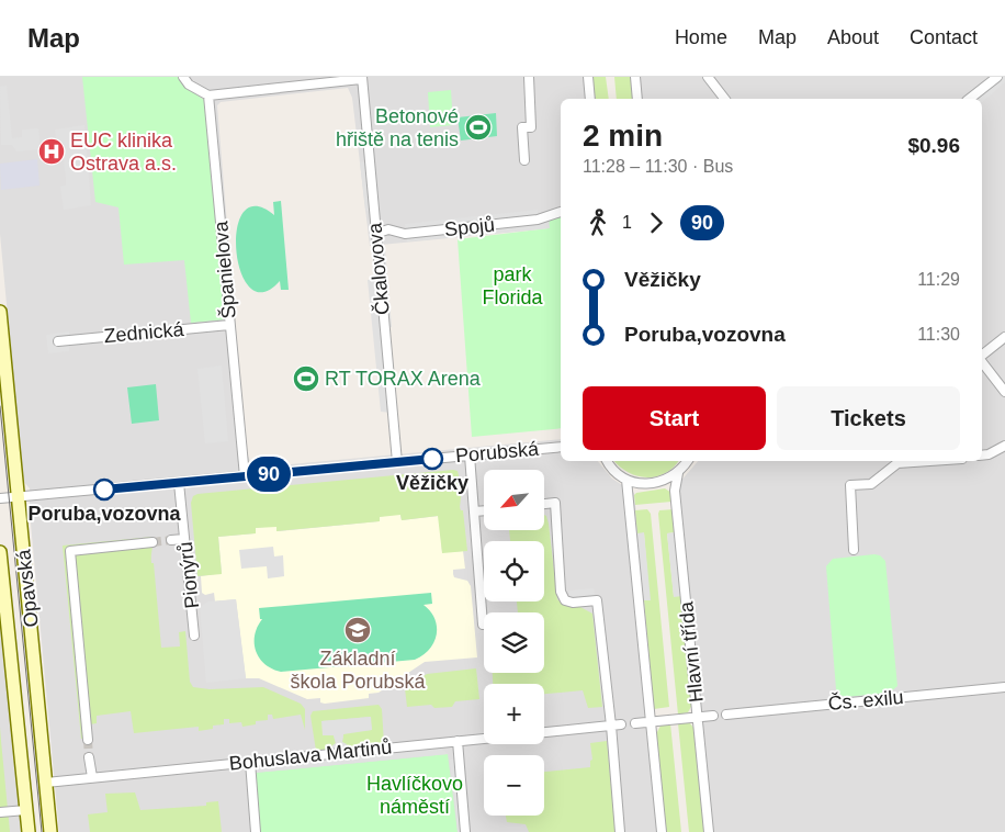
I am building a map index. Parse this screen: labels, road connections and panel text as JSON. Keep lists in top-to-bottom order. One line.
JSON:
{"streets":{"main road":["Opavská"],"street":["Spojů","Čkalovova","Španielova","Zednická","Porubská","Pionýrů","Hlavní třída","Čs. exilu","Bohuslava Martinů"]},"crossings":[["Spojů","Čkalovova"],["Čkalovova","Porubská"],["Španielova","Zednická"],["Španielova","Porubská"],["Porubská","Pionýrů"],["Porubská","Opavská"],["Opavská","Bohuslava Martinů"]],"parks":["park Florida","Havlíčkovo náměstí"],"places":{"sports":["Betonové hřiště na tenis","RT TORAX Arena"],"hospital":["EUC klinika Ostrava a.s."],"other":["Věžičky","Poruba,vozovna"],"school or university":["Základní škola Porubská"]},"lines":["bus line 90"],"north":"bottom left","page":{"header":"Map","nav":["Home","Map","About","Contact"],"on_map":"90","heading":["2 min","11:28 – 11:30 · Bus","$0.96"],"legs":["1","90"],"list":[{"name":"Věžičky","value":"11:29"},{"name":"Poruba,vozovna","value":"11:30"}],"buttons":["Start","Tickets"],"map_buttons":["+","−"]}}
